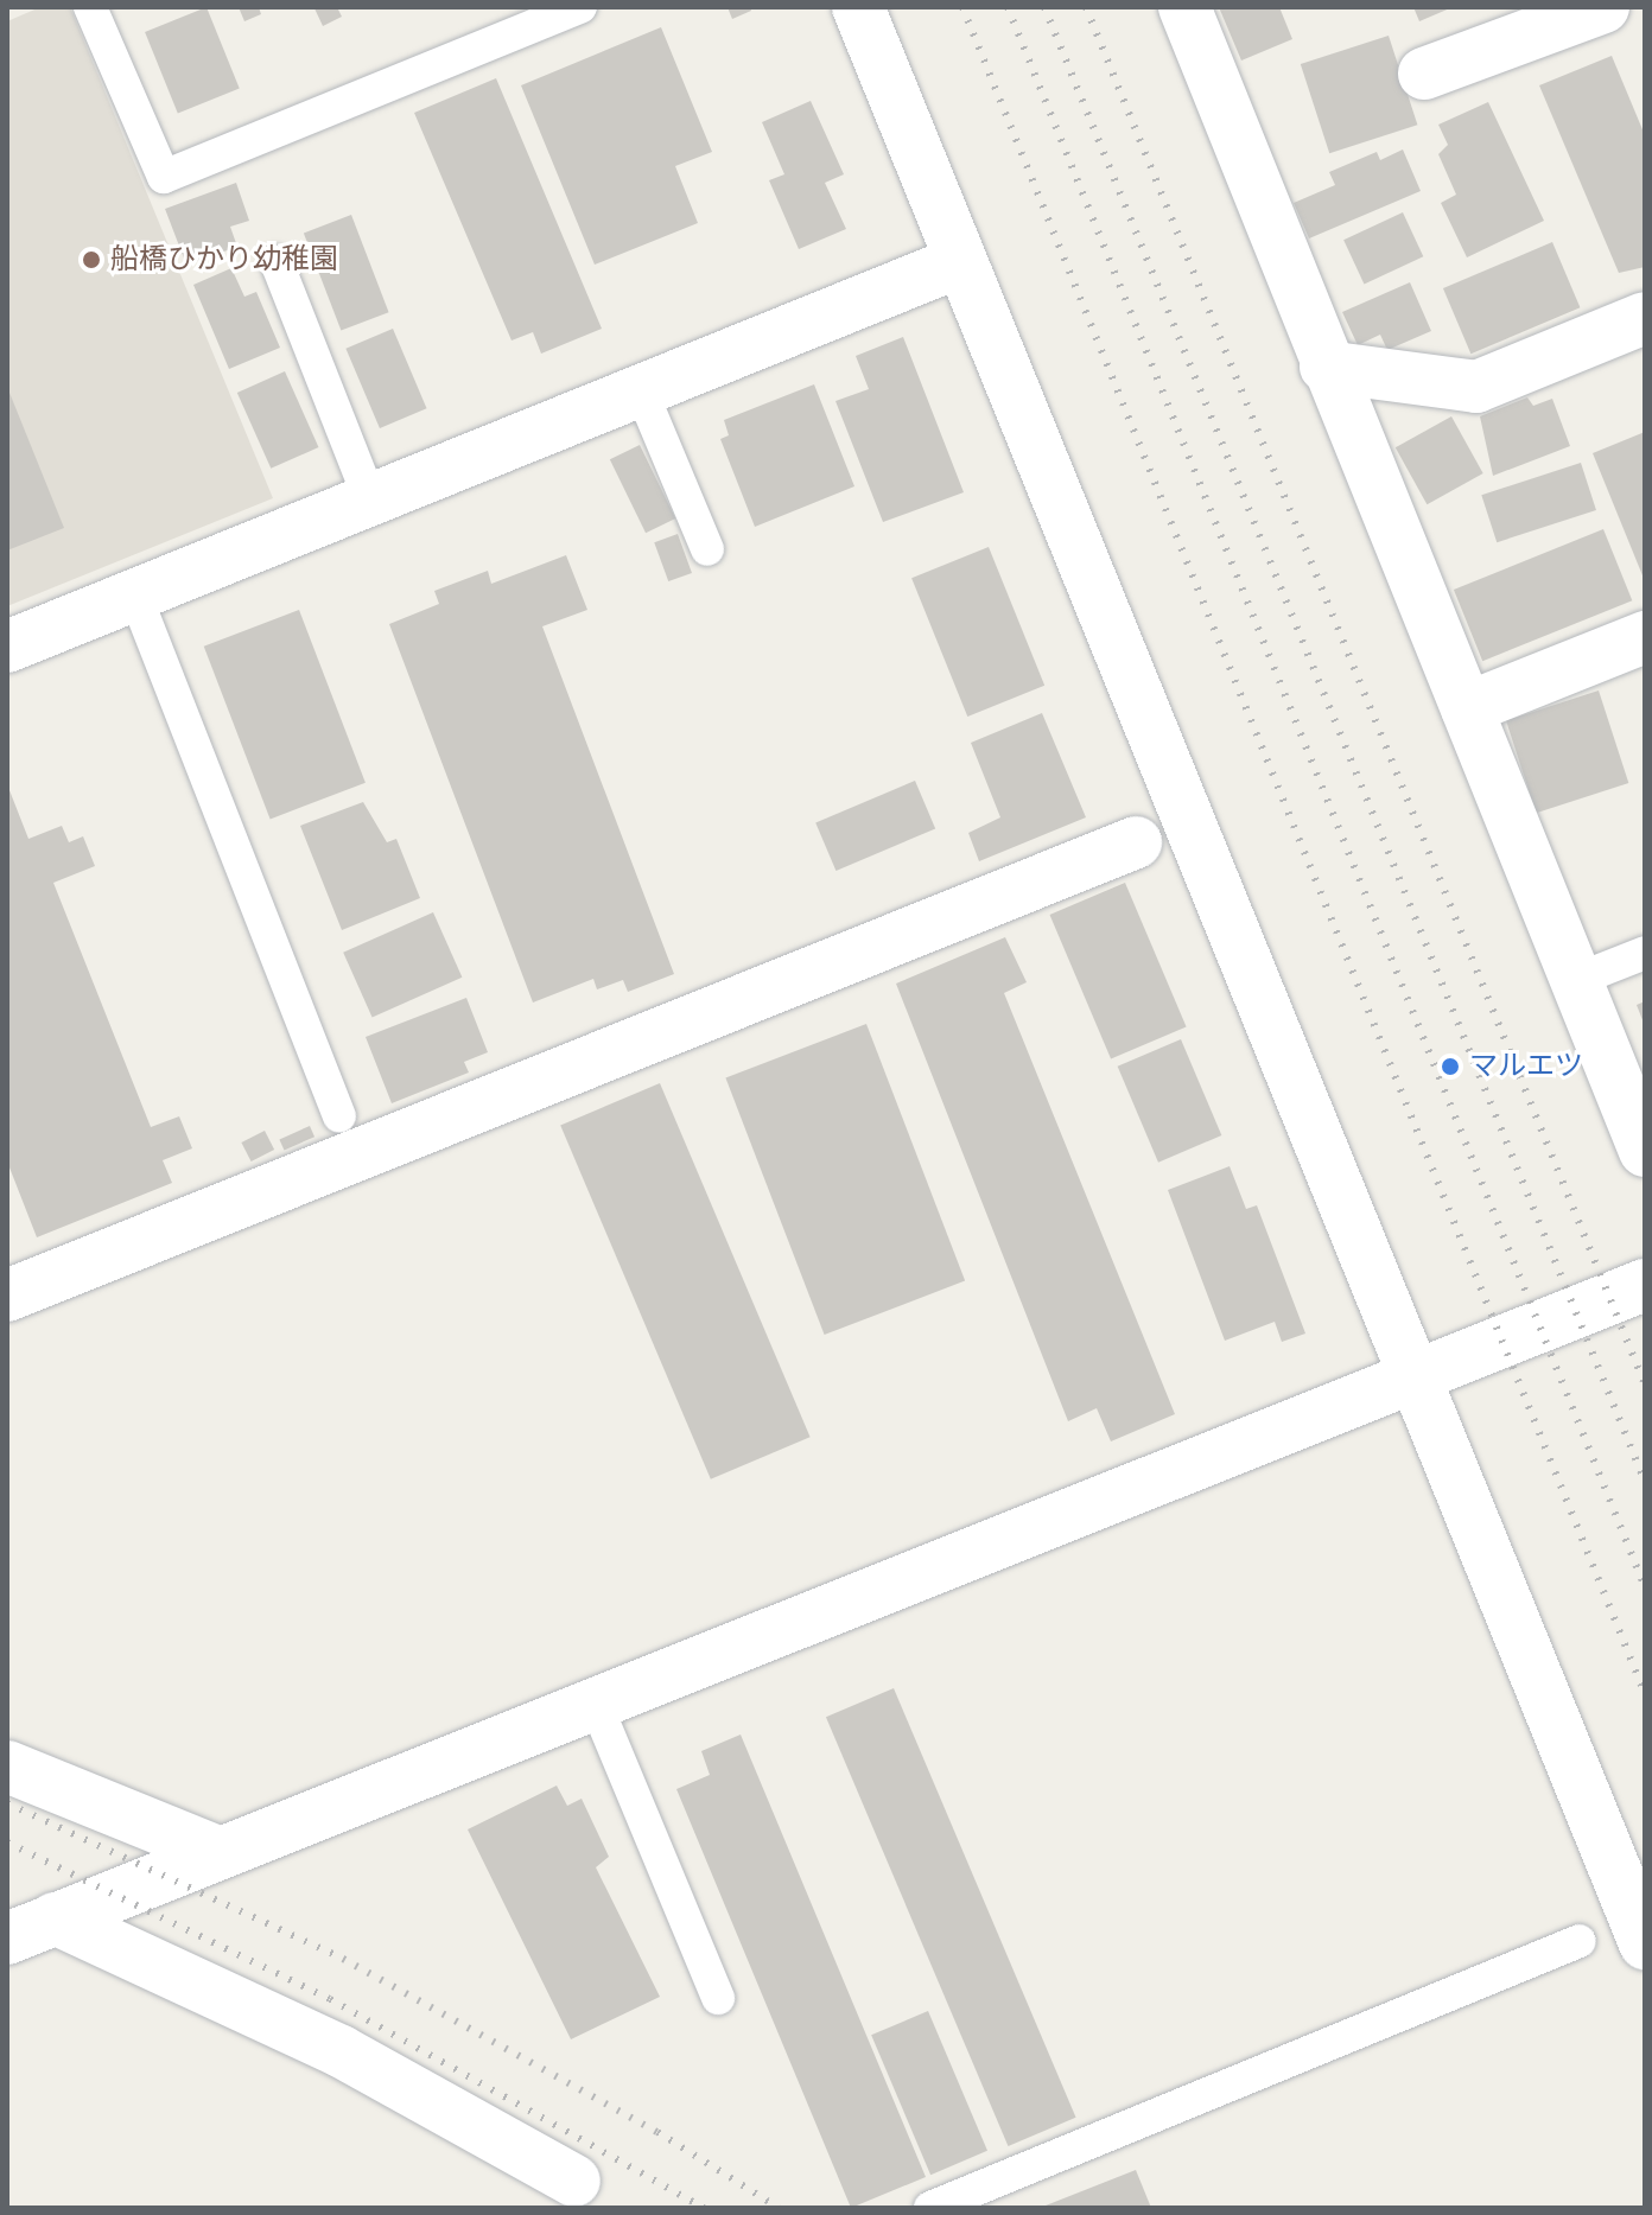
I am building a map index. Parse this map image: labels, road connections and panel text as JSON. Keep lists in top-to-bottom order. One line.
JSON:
{"places":["船橋ひかり幼稚園","マルエツ"]}
